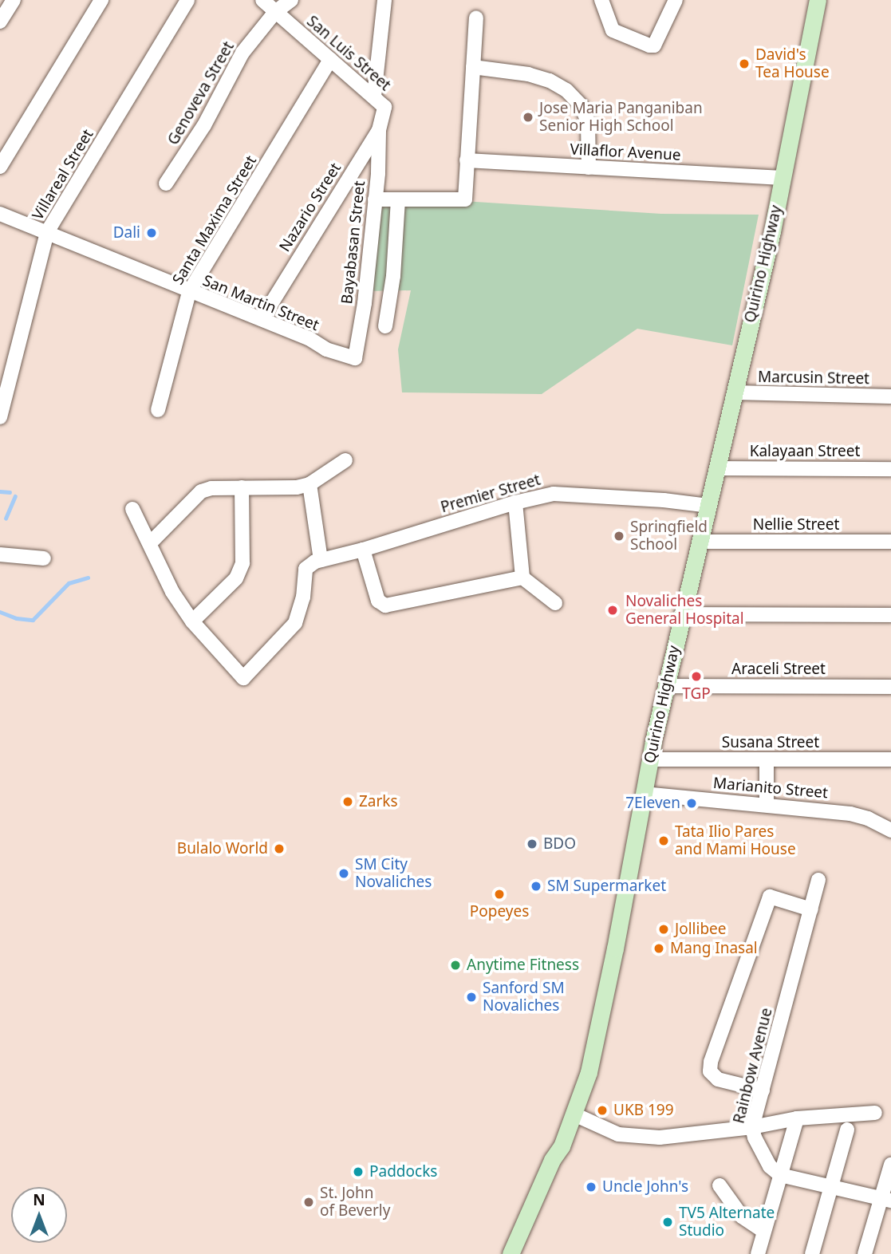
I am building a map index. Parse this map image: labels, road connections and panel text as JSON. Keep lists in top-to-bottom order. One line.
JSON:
{"streets":{"main road":["Quirino Highway"],"street":["San Luis Street","Genoveva Street","Villaflor Avenue","Villareal Street","Nazario Street","Santa Maxima Street","Bayabasan Street","San Martin Street","Marcusin Street","Kalayaan Street","Premier Street","Nellie Street","Araceli Street","Susana Street","Marianito Street","Rainbow Avenue"]},"crossings":[["San Luis Street","Genoveva Street"],["San Luis Street","Nazario Street"],["San Luis Street","Santa Maxima Street"],["Villaflor Avenue","Quirino Highway"],["Villareal Street","San Martin Street"],["Nazario Street","Bayabasan Street"],["Nazario Street","San Martin Street"],["Santa Maxima Street","San Martin Street"],["Bayabasan Street","San Martin Street"],["Quirino Highway","Marcusin Street"],["Quirino Highway","Kalayaan Street"],["Quirino Highway","Premier Street"],["Quirino Highway","Nellie Street"],["Quirino Highway","Araceli Street"],["Quirino Highway","Susana Street"],["Quirino Highway","Marianito Street"]],"places":["David's Tea House","Jose Maria Panganiban Senior High School","Dali","Springfield School","Novaliches General Hospital","TGP","Zarks","7Eleven","Tata Ilio Pares and Mami House","BDO","Bulalo World","SM City Novaliches","SM Supermarket","Popeyes","Jollibee","Mang Inasal","Anytime Fitness","Sanford SM Novaliches","UKB 199","Paddocks","Uncle John's","St. John of Beverly","TV5 Alternate Studio"],"north":"top"}
